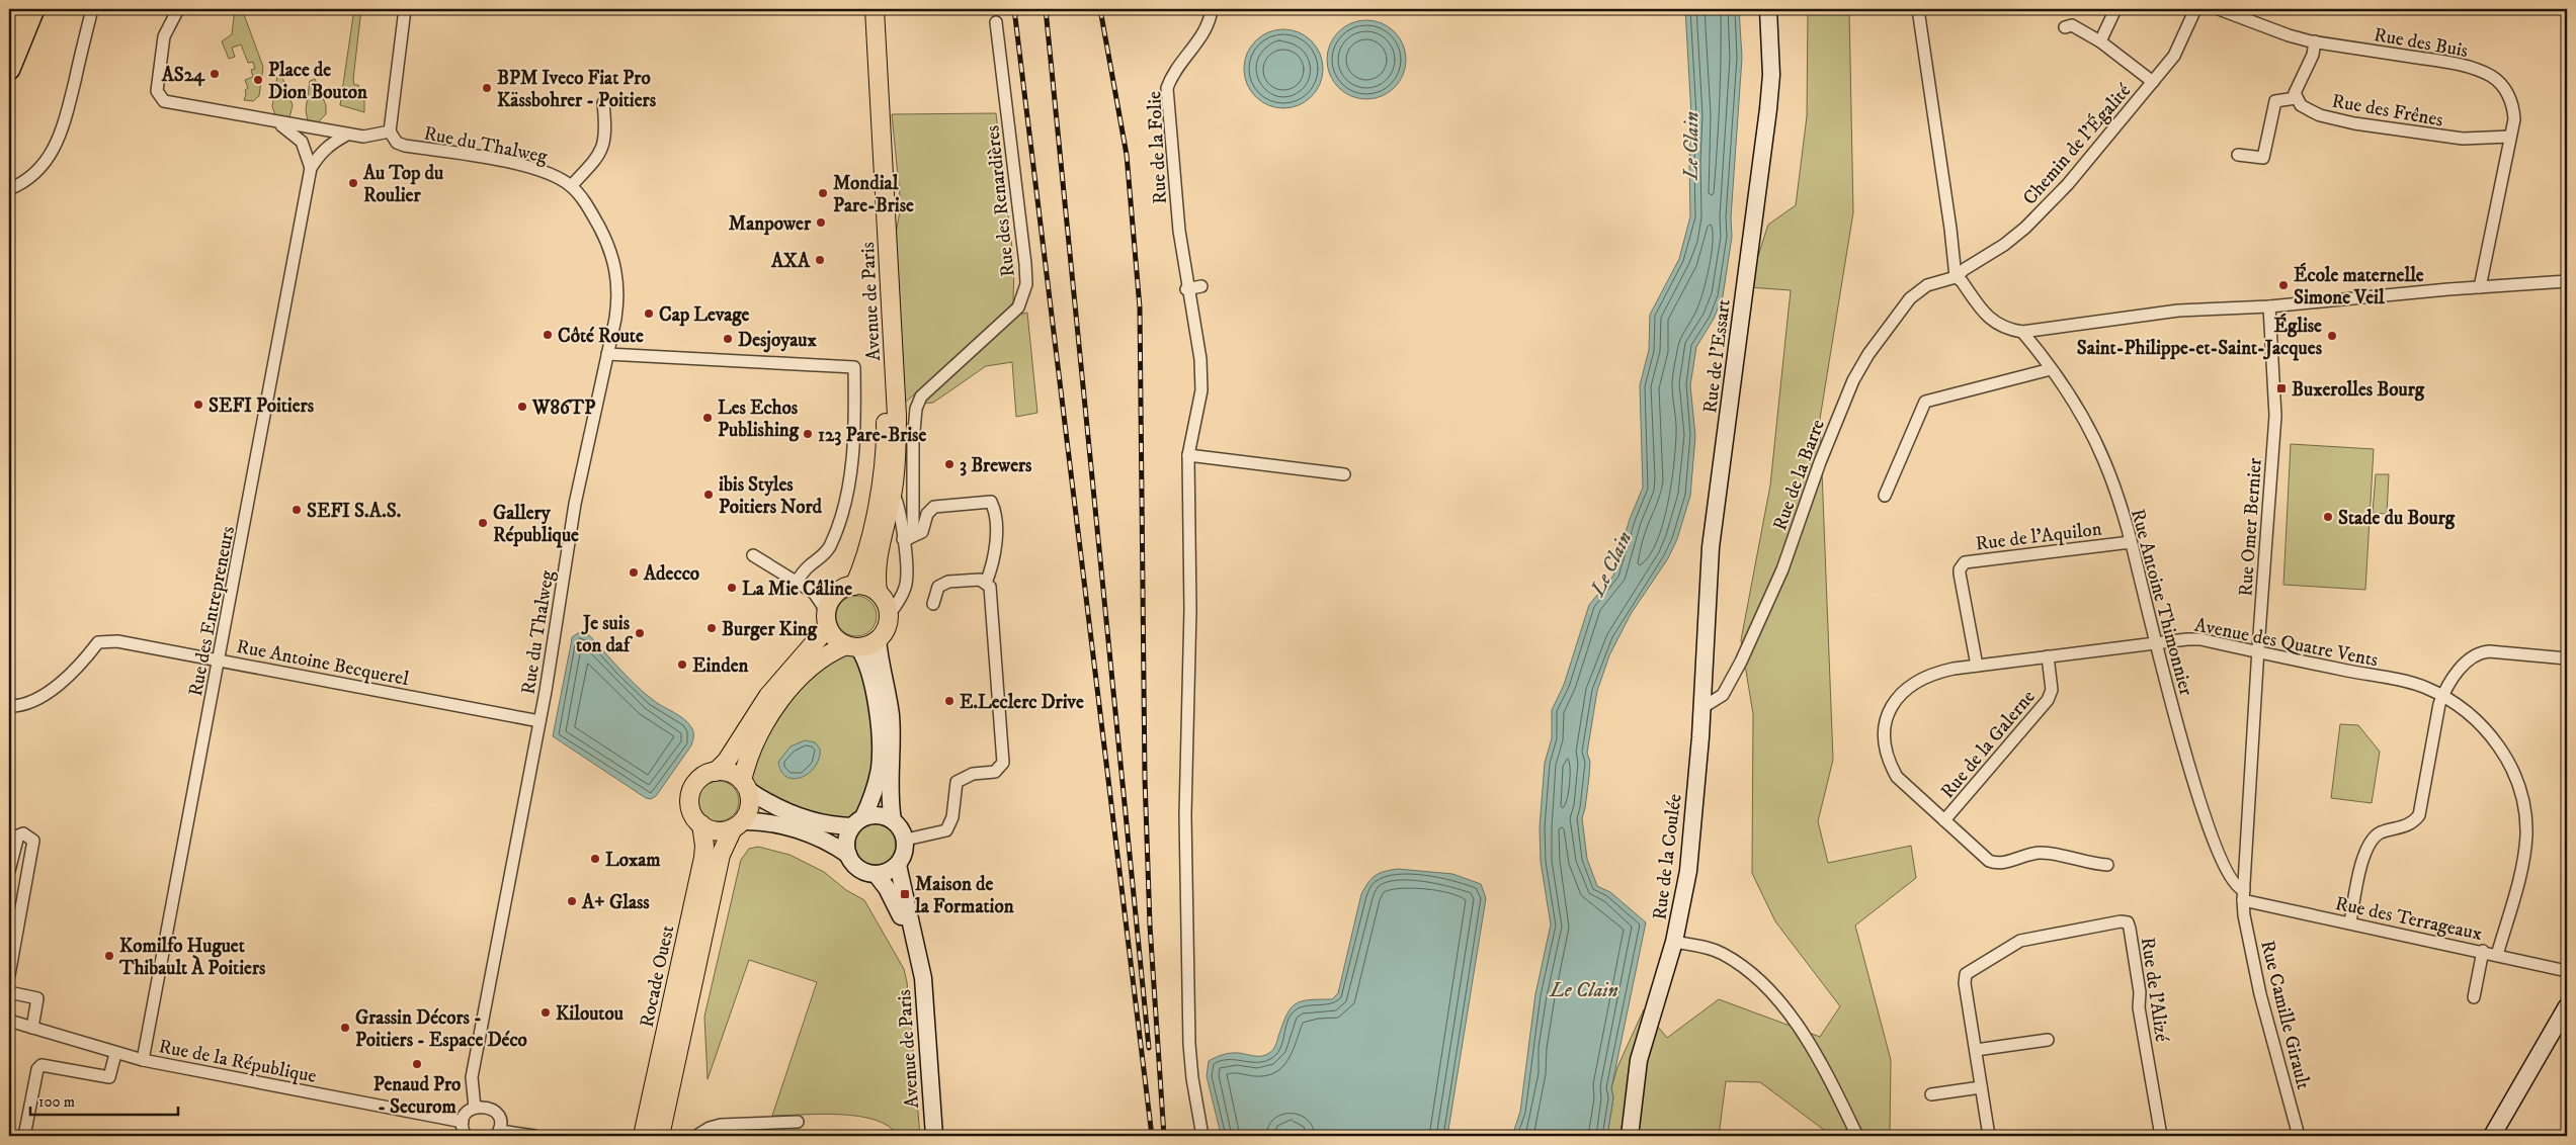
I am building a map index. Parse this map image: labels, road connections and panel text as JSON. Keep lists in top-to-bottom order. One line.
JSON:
{"streets":{"main road":["Avenue de Paris","Rue de l'Essart","Rue de la Coulée","Rocade Ouest"],"street":["Rue des Buis","Rue des Frênes","Rue du Thalweg","Chemin de l'Égalité","Rue de la Folie","Rue des Renardières","Rue de la Barre","Rue Omer Bernier","Rue de l'Aquilon","Rue Antoine Thimonnier","Rue des Entrepreneurs","Avenue des Quatre Vents","Rue Antoine Becquerel","Rue de la Galerne","Rue des Terrageaux","Rue de l'Alizé","Rue Camille Girault","Rue de la République"]},"crossings":[["Rue des Buis","Rue des Frênes"],["Rue du Thalweg","Rue Antoine Becquerel"],["Chemin de l'Égalité","Rue de la Barre"],["Rue des Renardières","Avenue de Paris"],["Rue de l'Essart","Rue de la Barre"],["Rue de l'Essart","Rue de la Coulée"],["Rue de la Barre","Rue de la Coulée"],["Rue Omer Bernier","Rue Antoine Thimonnier"],["Rue Omer Bernier","Avenue des Quatre Vents"],["Rue Omer Bernier","Rue des Terrageaux"],["Rue Omer Bernier","Rue Camille Girault"],["Rue de l'Aquilon","Rue Antoine Thimonnier"],["Rue de l'Aquilon","Avenue des Quatre Vents"],["Rue Antoine Thimonnier","Avenue des Quatre Vents"],["Rue Antoine Thimonnier","Rue des Terrageaux"],["Rue Antoine Thimonnier","Rue Camille Girault"],["Rue des Entrepreneurs","Rue Antoine Becquerel"],["Rue des Entrepreneurs","Rue de la République"],["Avenue des Quatre Vents","Rue de la Galerne"],["Avenue des Quatre Vents","Rue des Terrageaux"],["Rue des Terrageaux","Rue Camille Girault"]],"water":["Le Clain"],"places":{"other":["AS24","Place de Dion Bouton","BPM Iveco Fiat Pro Kässbohrer - Poitiers","Au Top du Roulier","Mondial Pare-Brise","Manpower","AXA","École maternelle Simone Veil","Cap Levage","Côté Route","Église Saint-Philippe-et-Saint-Jacques","Desjoyaux","SEFI Poitiers","W86TP","Les Echos Publishing","123 Pare-Brise","3 Brewers","ibis Styles Poitiers Nord","SEFI S.A.S.","Stade du Bourg","Gallery République","Adecco","La Mie Câline","Burger King","Je suis ton daf","Einden","E.Leclerc Drive","Loxam","A+ Glass","Komilfo Huguet Thibault À Poitiers","Kiloutou","Grassin Décors - Poitiers - Espace Déco","Penaud Pro - Securom"],"transit":["Buxerolles Bourg","Maison de la Formation"]},"scale_bar":"100 m"}
